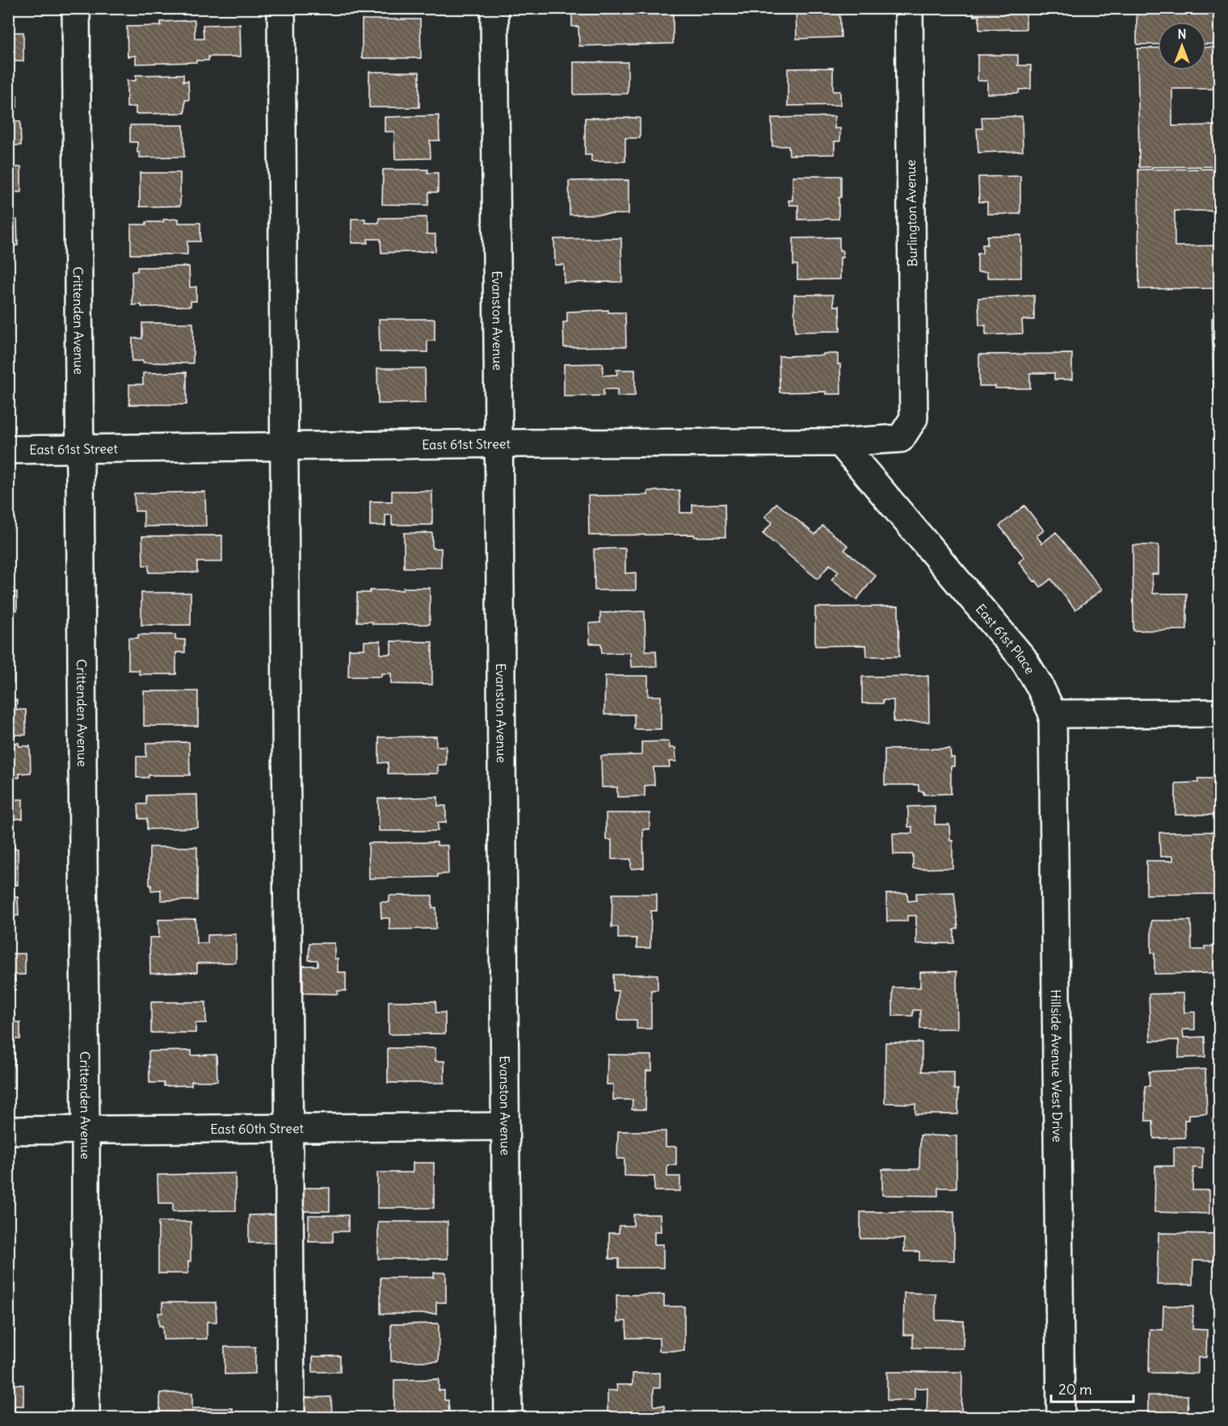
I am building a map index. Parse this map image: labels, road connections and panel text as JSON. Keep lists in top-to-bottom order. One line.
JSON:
{"streets":{"street":["Burlington Avenue","Crittenden Avenue","Evanston Avenue","East 61st Street","East 61st Place","Hillside Avenue West Drive","East 60th Street"]},"crossings":[["Burlington Avenue","East 61st Street"],["Crittenden Avenue","East 61st Street"],["Crittenden Avenue","East 60th Street"],["Evanston Avenue","East 61st Street"],["Evanston Avenue","East 60th Street"],["East 61st Street","East 61st Place"],["East 61st Place","Hillside Avenue West Drive"]],"scale_bar":"20 m","north":"top"}
